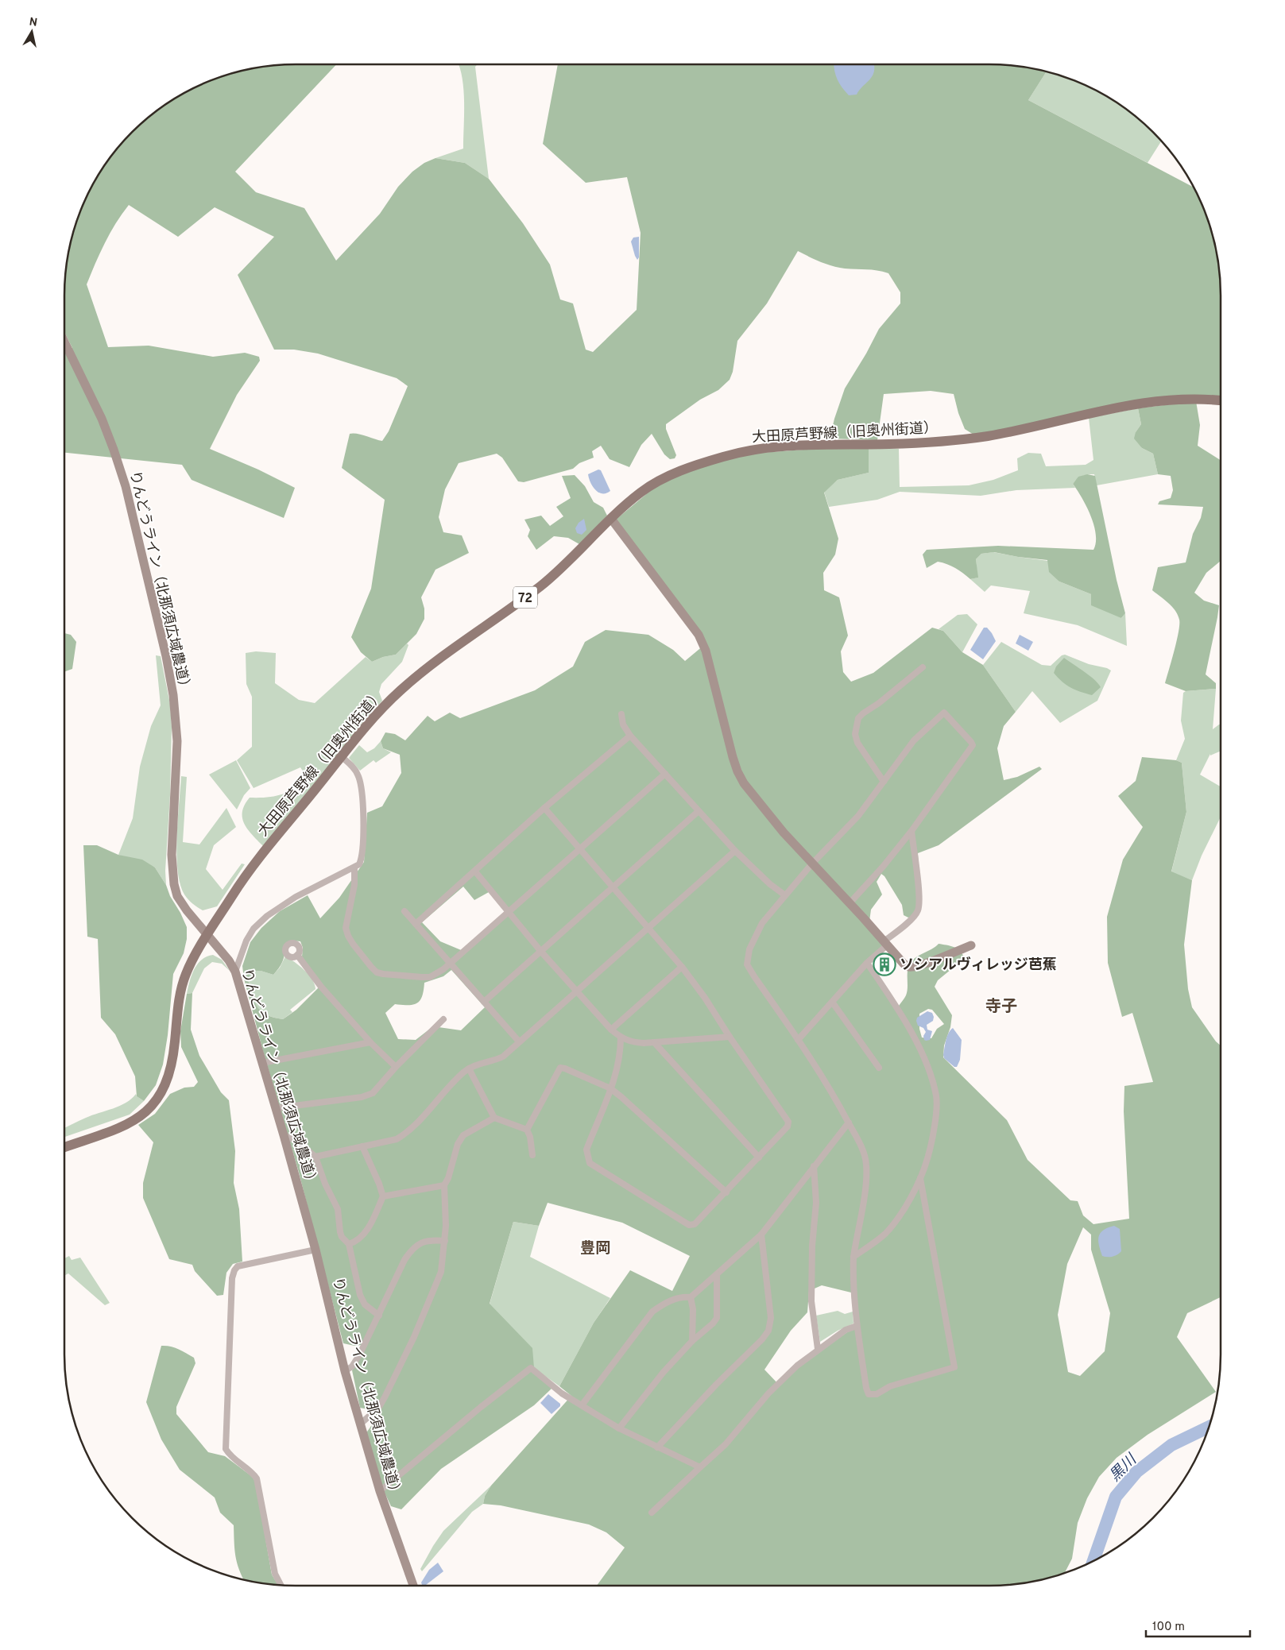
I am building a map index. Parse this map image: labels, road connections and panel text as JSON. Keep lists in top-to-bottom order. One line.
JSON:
{"streets":{"main road":["大田原芦野線（旧奥州街道）","72"],"street":["りんどうライン（北那須広域農道）"]},"crossings":[["大田原芦野線（旧奥州街道）","りんどうライン（北那須広域農道）"]],"districts":["寺子","豊岡"],"water":["黒川"],"places":{"building":["ソシアルヴィレッジ芭蕉"]},"scale_bar":"100 m","north":"top"}
